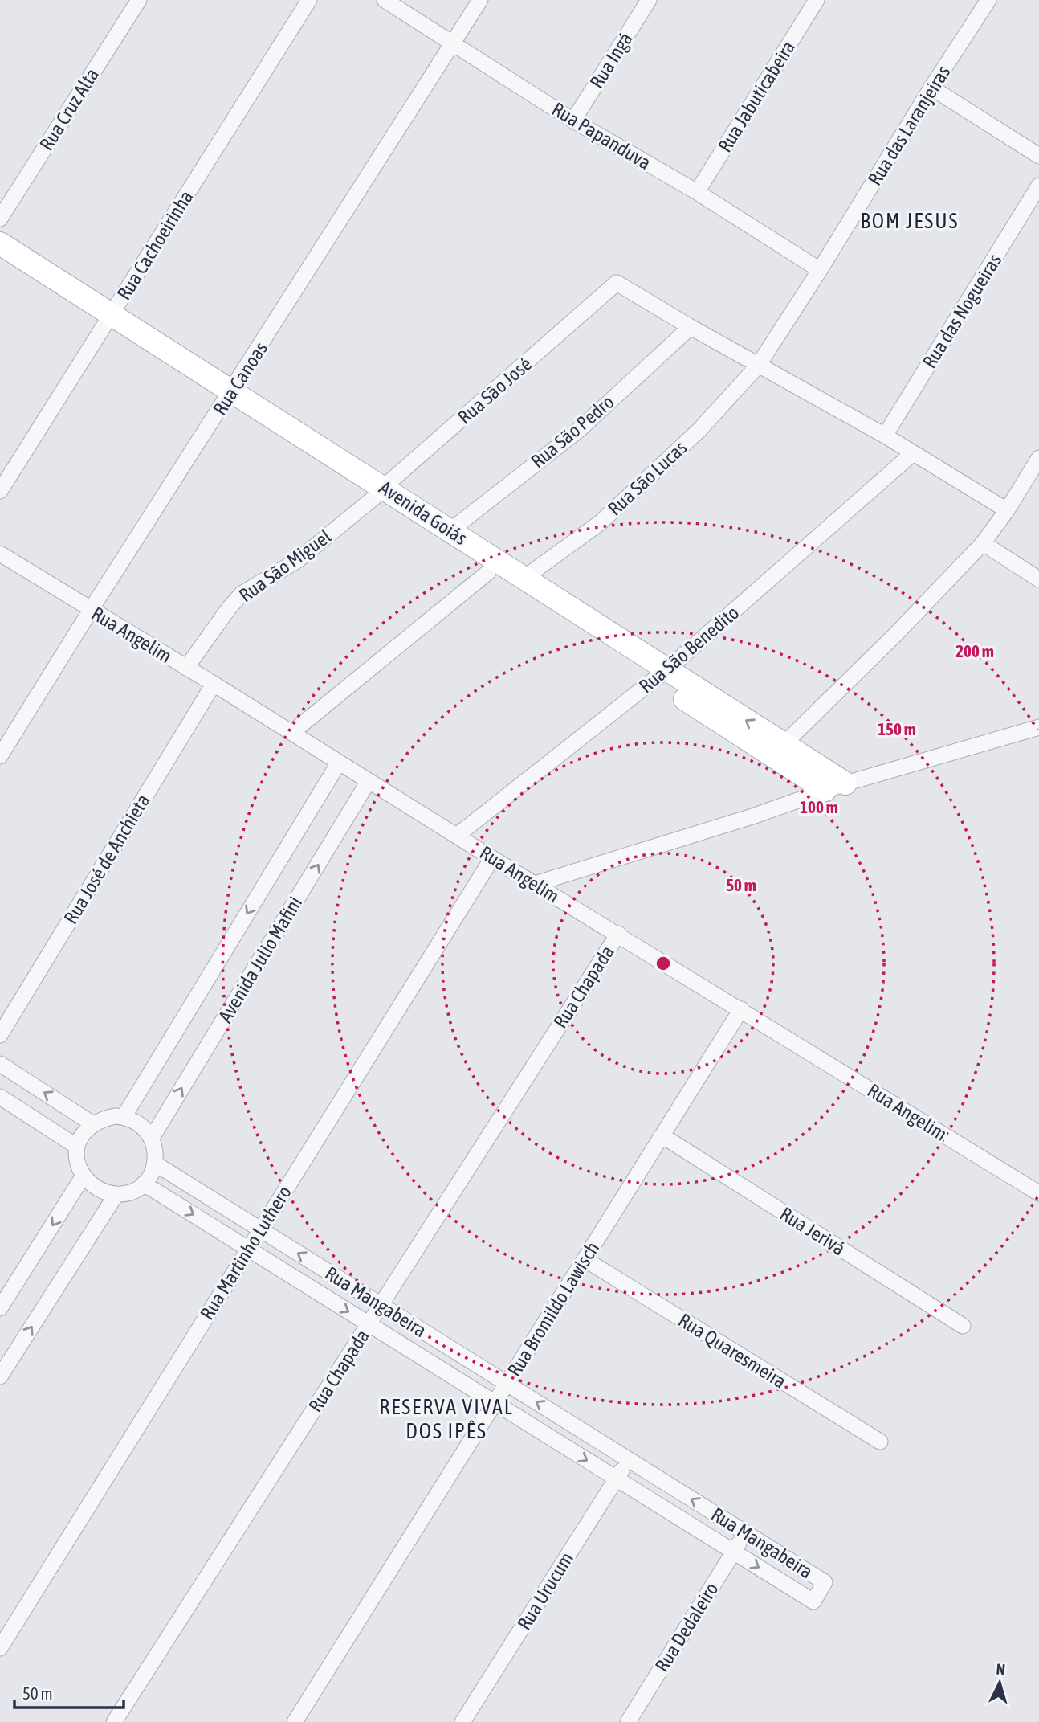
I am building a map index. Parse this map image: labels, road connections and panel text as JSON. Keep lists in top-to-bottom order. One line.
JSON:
{"streets":{"street":["Rua Ingá","Rua Jabuticabeira","Rua Cruz Alta","Rua das Laranjeiras","Rua Papanduva","Rua Cachoeirinha","Rua das Nogueiras","Rua Canoas","Rua São José","Rua São Pedro","Rua São Lucas","Avenida Goiás","Rua São Miguel","Rua Angelim","Rua São Benedito","Rua José de Anchieta","Avenida Julio Mafini","Rua Chapada","Rua Jerivá","Rua Martinho Luthero","Rua Mangabeira","Rua Bromildo Lawisch","Rua Quaresmeira","Rua Urucum","Rua Dedaleiro"]},"crossings":[["Rua Ingá","Rua Papanduva"],["Rua Jabuticabeira","Rua Papanduva"],["Rua das Laranjeiras","Rua Papanduva"],["Rua das Laranjeiras","Rua São Lucas"],["Rua Papanduva","Rua Canoas"],["Rua Cachoeirinha","Avenida Goiás"],["Rua Canoas","Avenida Goiás"],["Rua Canoas","Rua Angelim"],["Rua São José","Rua São Pedro"],["Rua São José","Avenida Goiás"],["Rua São José","Rua São Miguel"],["Rua São Pedro","Avenida Goiás"],["Rua São Lucas","Avenida Goiás"],["Avenida Goiás","Rua São Miguel"],["Avenida Goiás","Rua São Benedito"],["Rua São Miguel","Rua Angelim"],["Rua Angelim","Rua São Benedito"],["Rua Angelim","Rua José de Anchieta"],["Rua Angelim","Avenida Julio Mafini"],["Rua Angelim","Rua Chapada"],["Rua Angelim","Rua Martinho Luthero"],["Rua Angelim","Rua Bromildo Lawisch"],["Avenida Julio Mafini","Rua Mangabeira"],["Rua Chapada","Rua Mangabeira"],["Rua Jerivá","Rua Bromildo Lawisch"],["Rua Martinho Luthero","Rua Mangabeira"],["Rua Mangabeira","Rua Bromildo Lawisch"],["Rua Mangabeira","Rua Urucum"],["Rua Mangabeira","Rua Dedaleiro"],["Rua Bromildo Lawisch","Rua Quaresmeira"]],"districts":["BOM JESUS","RESERVA VIVAL DOS IPÊS"],"scale_bar":"50 m","north":"top","rings":["200 m","150 m","100 m","50 m"]}
